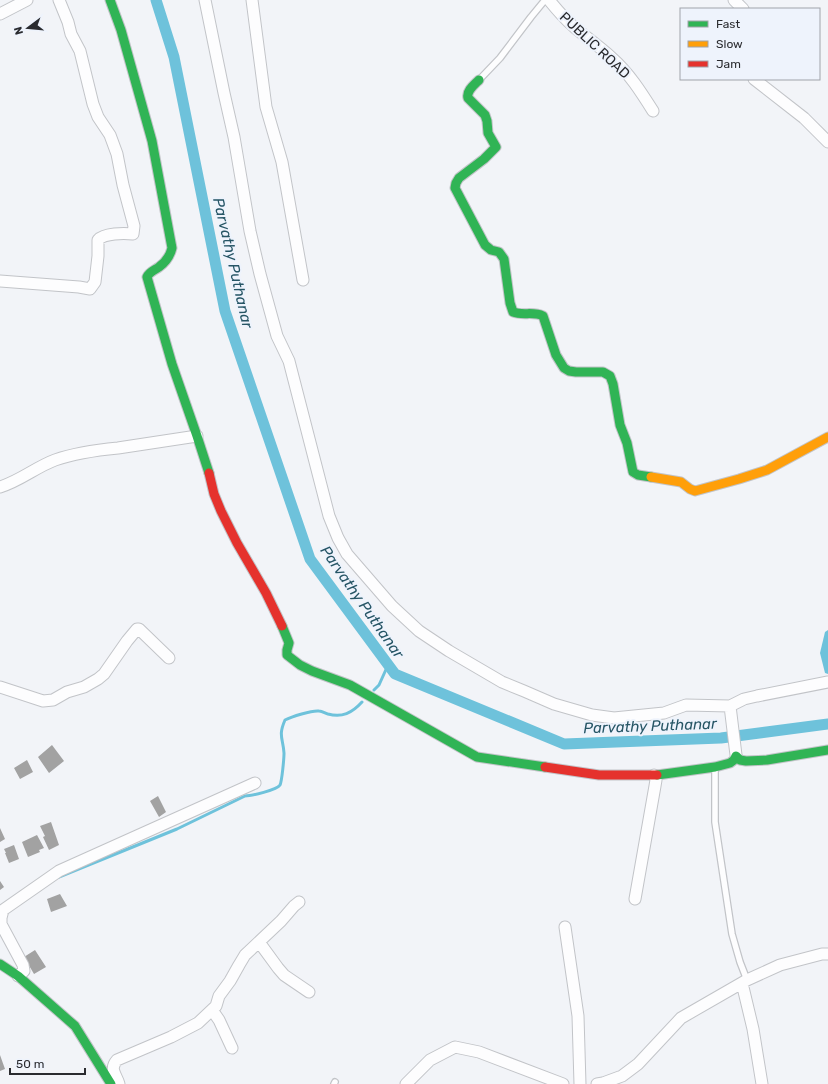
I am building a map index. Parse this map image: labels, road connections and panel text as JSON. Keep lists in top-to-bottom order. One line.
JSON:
{"streets":{"street":["PUBLIC ROAD"]},"water":["Parvathy Puthanar"],"legend":["Fast","Slow","Jam"],"scale_bar":"50 m","north":"left"}
